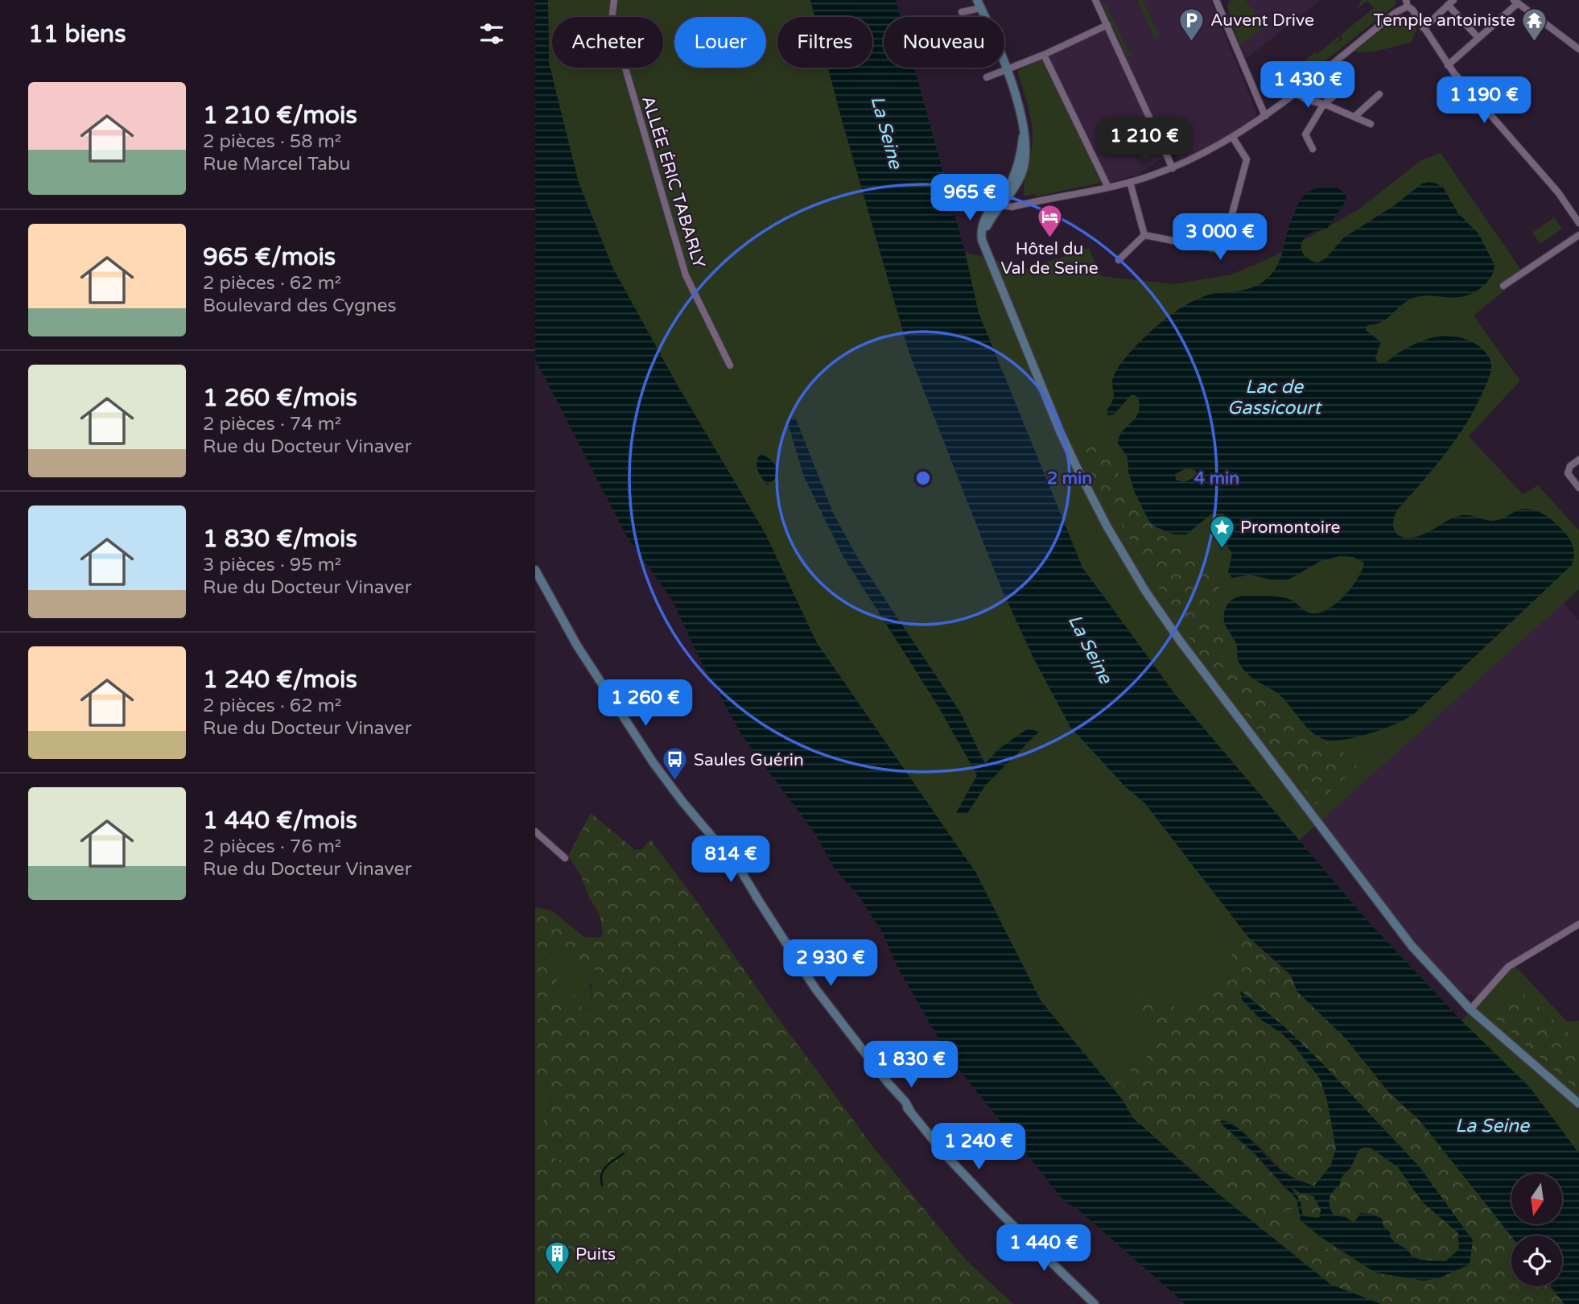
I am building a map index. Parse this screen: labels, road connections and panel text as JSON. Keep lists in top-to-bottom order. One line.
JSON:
{"streets":{"street":["ALLÉE ÉRIC TABARLY"]},"water":["La Seine","Lac de Gassicourt"],"places":{"parking":["Auvent Drive"],"temple":["Temple antoiniste"],"hotel":["Hôtel du Val de Seine"],"place":["Promontoire"],"bus stop":["Saules Guérin"],"building":["Puits"]},"north":"bottom","page":{"heading":"11 biens","chip":["Acheter","Louer","Filtres","Nouveau"],"price":["1 430 €","1 190 €","1 210 €","965 €","3 000 €","1 260 €","814 €","2 930 €","1 830 €","1 240 €","1 440 €"],"list":[{"name":"1 210 €/mois","note":"2 pièces · 58 m² · Rue Marcel Tabu"},{"name":"965 €/mois","note":"2 pièces · 62 m² · Boulevard des Cygnes"},{"name":"1 260 €/mois","note":"2 pièces · 74 m² · Rue du Docteur Vinaver"},{"name":"1 830 €/mois","note":"3 pièces · 95 m² · Rue du Docteur Vinaver"},{"name":"1 240 €/mois","note":"2 pièces · 62 m² · Rue du Docteur Vinaver"},{"name":"1 440 €/mois","note":"2 pièces · 76 m² · Rue du Docteur Vinaver"}]},"rings":["2 min","4 min"]}
